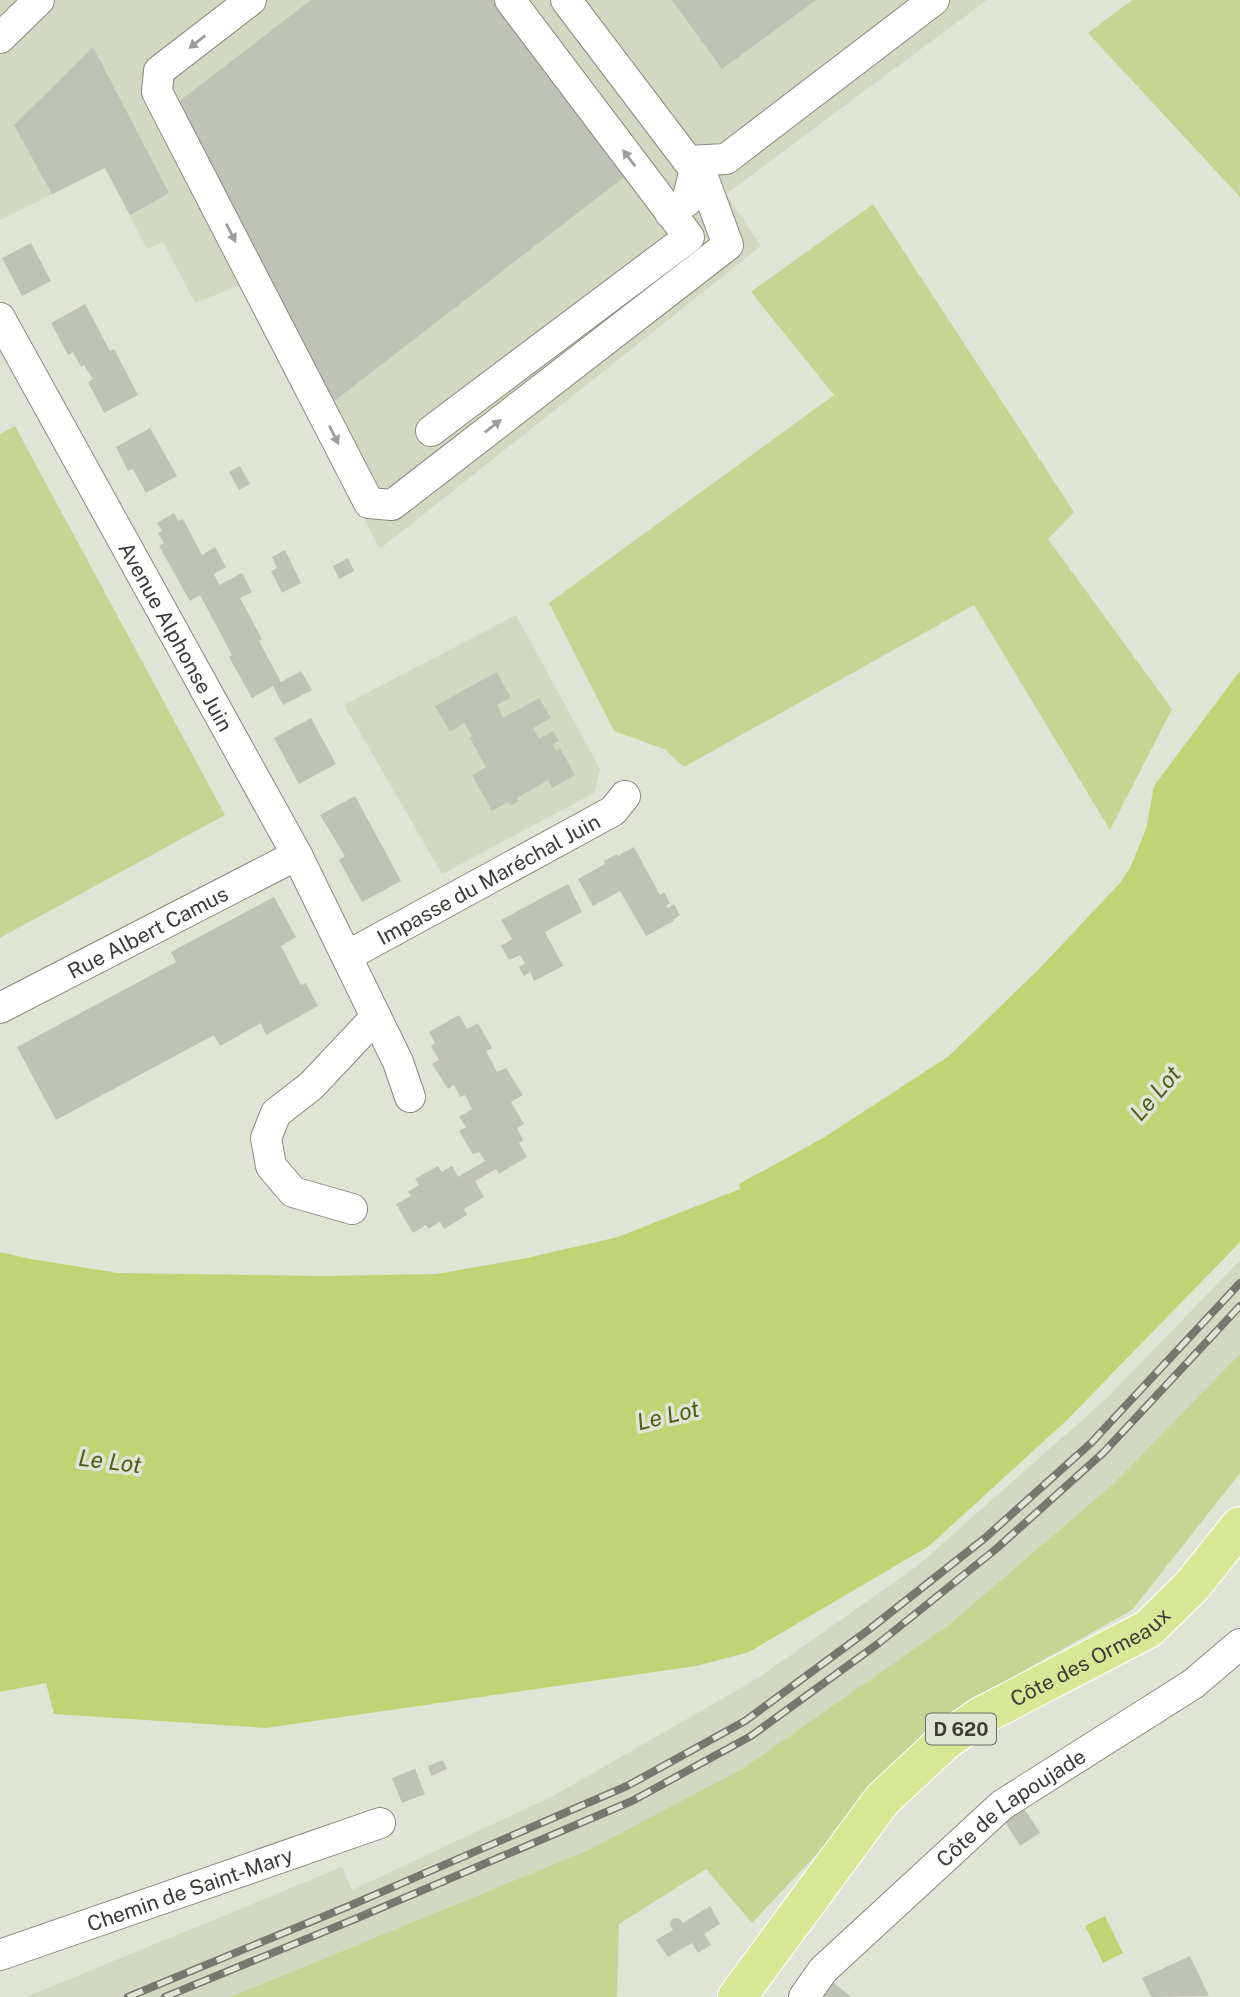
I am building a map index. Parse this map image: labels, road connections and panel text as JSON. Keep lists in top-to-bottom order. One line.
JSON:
{"streets":{"main road":["Côte des Ormeaux","D 620"],"street":["Avenue Alphonse Juin","Impasse du Maréchal Juin","Rue Albert Camus","Côte de Lapoujade","Chemin de Saint-Mary"]},"crossings":[["Avenue Alphonse Juin","Impasse du Maréchal Juin"],["Avenue Alphonse Juin","Rue Albert Camus"]],"water":["Le Lot"]}
